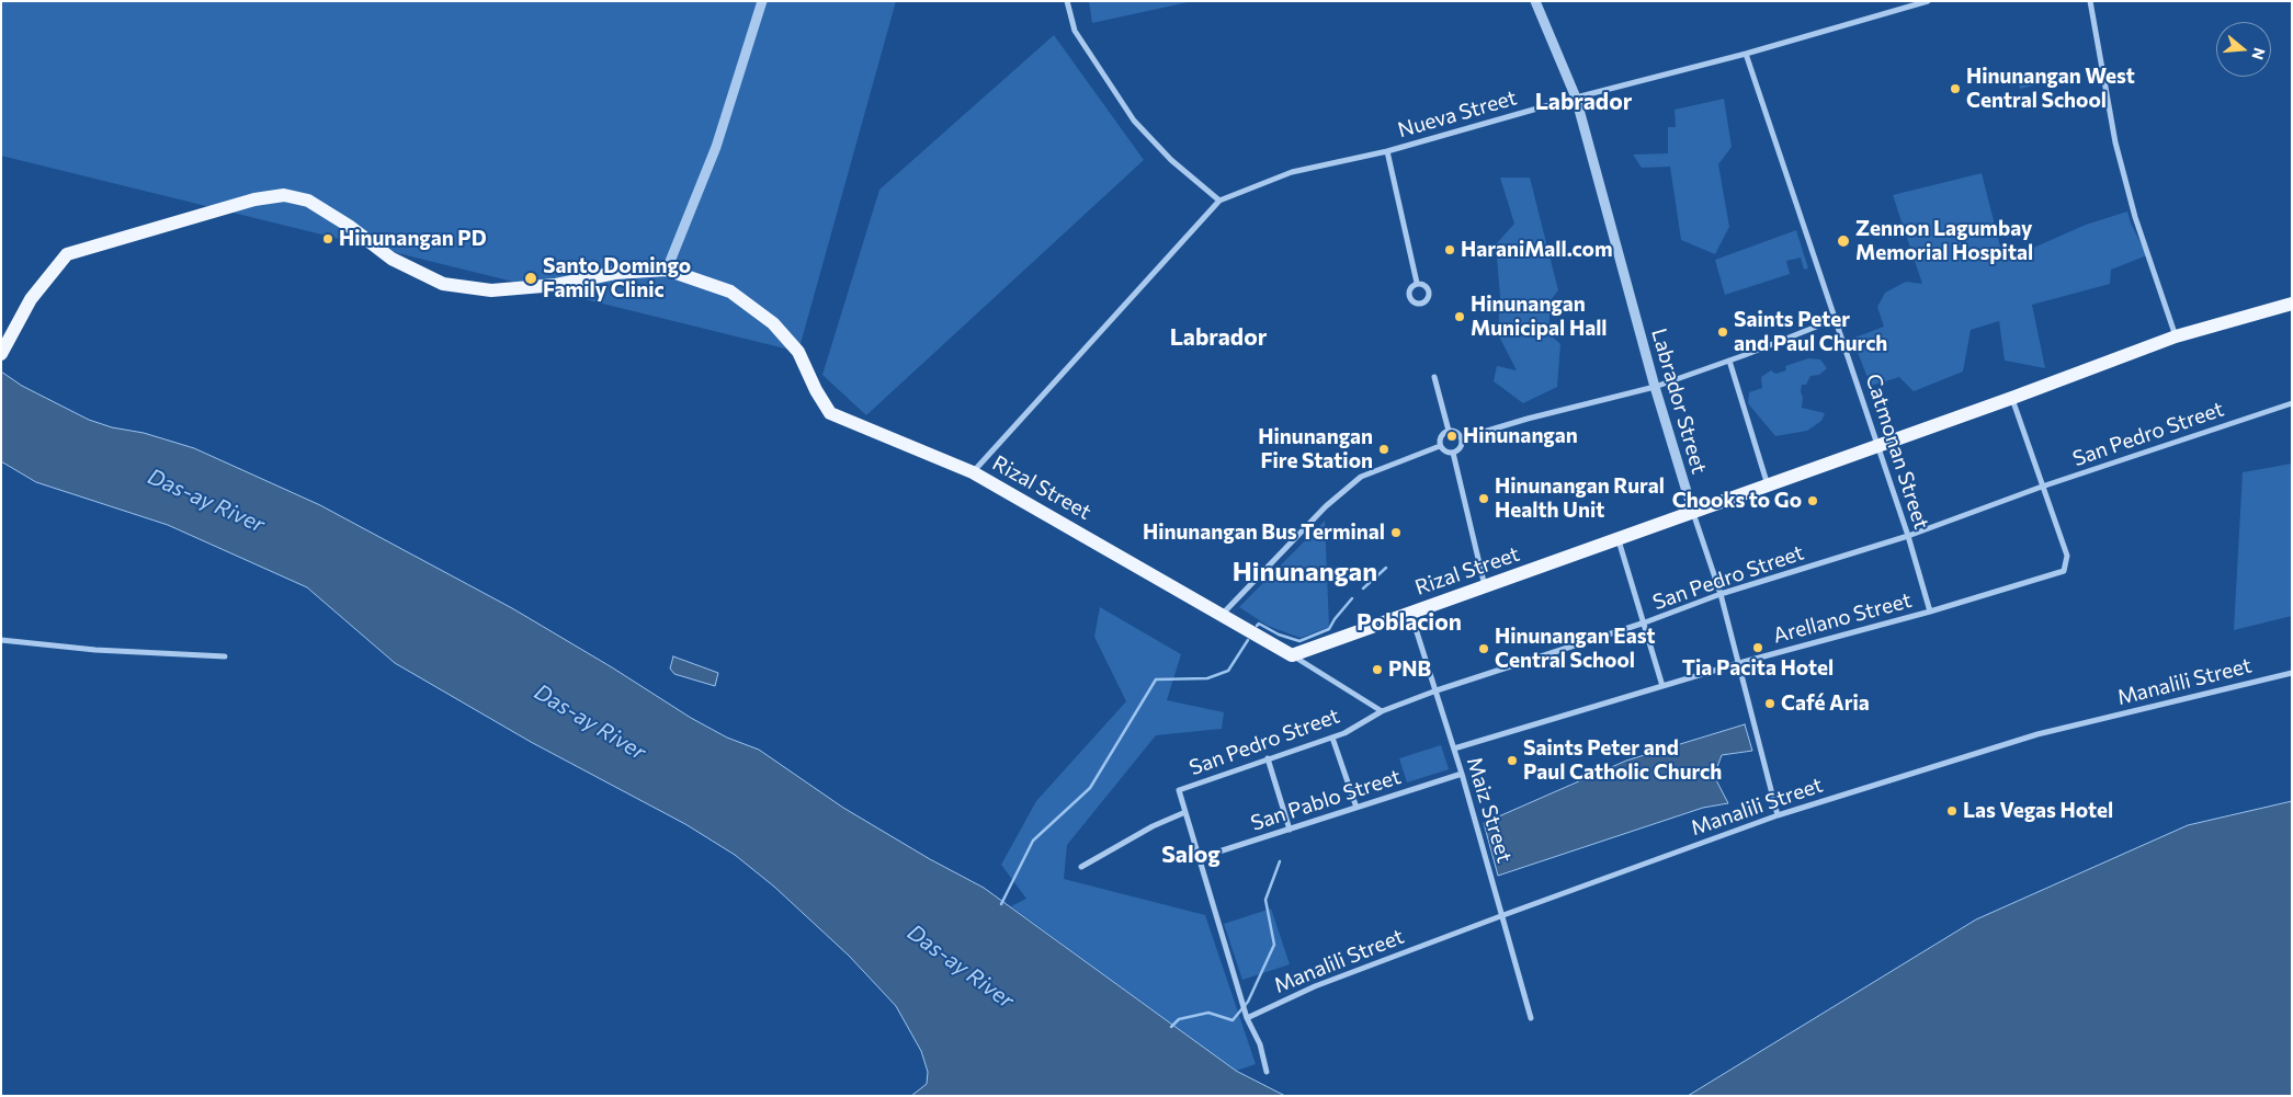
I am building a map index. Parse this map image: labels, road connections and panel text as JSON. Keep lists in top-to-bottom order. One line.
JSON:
{"streets":{"main road":["Rizal Street"],"street":["Nueva Street","Labrador Street","San Pedro Street","Catmonan Street","Arellano Street","Manalili Street","San Pablo Street","Maiz Street"]},"crossings":[["Nueva Street","Labrador Street"],["Nueva Street","Catmonan Street"],["Labrador Street","San Pedro Street"],["Labrador Street","Rizal Street"],["Labrador Street","Arellano Street"],["Labrador Street","Manalili Street"],["San Pedro Street","Catmonan Street"],["San Pedro Street","Arellano Street"],["San Pedro Street","Maiz Street"],["Catmonan Street","Rizal Street"],["Catmonan Street","Arellano Street"],["Rizal Street","Arellano Street"],["Rizal Street","Maiz Street"],["Arellano Street","Maiz Street"],["Manalili Street","Maiz Street"],["San Pablo Street","Maiz Street"]],"districts":["Labrador","Labrador","Hinunangan","Poblacion","Salog"],"water":["Das-ay River"],"places":["Hinunangan West Central School","Hinunangan PD","Zennon Lagumbay Memorial Hospital","HaraniMall.com","Santo Domingo Family Clinic","Hinunangan Municipal Hall","Saints Peter and Paul Church","Hinunangan","Hinunangan Fire Station","Hinunangan Rural Health Unit","Chooks to Go","Hinunangan Bus Terminal","Tia Pacita Hotel","Hinunangan East Central School","PNB","Café Aria","Saints Peter and Paul Catholic Church","Las Vegas Hotel"],"north":"right"}
